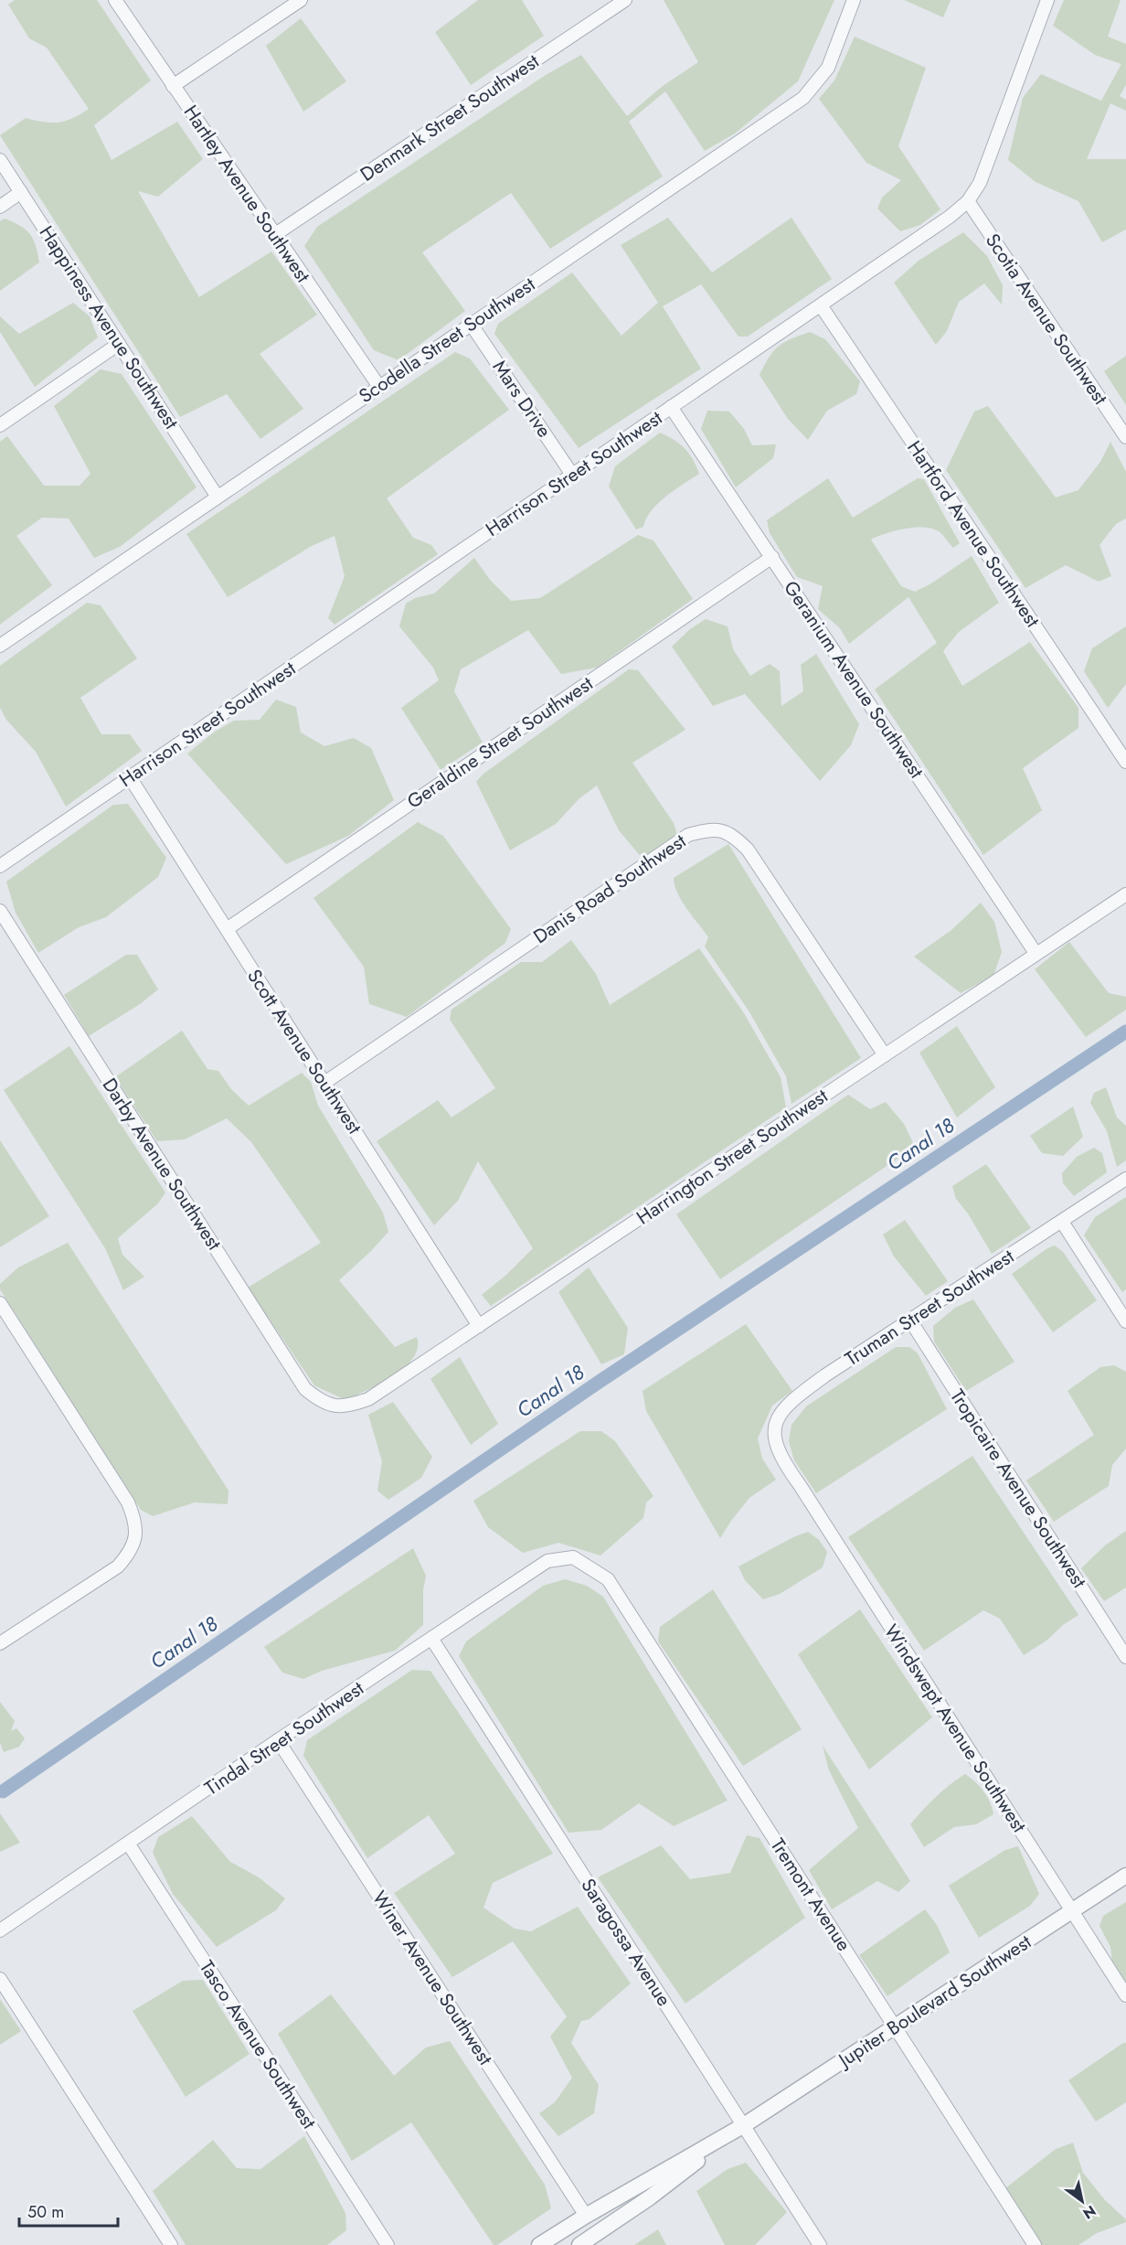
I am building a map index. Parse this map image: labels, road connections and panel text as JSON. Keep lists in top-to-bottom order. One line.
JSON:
{"streets":{"street":["Denmark Street Southwest","Hartley Avenue Southwest","Scotia Avenue Southwest","Happiness Avenue Southwest","Scodella Street Southwest","Mars Drive","Harrison Street Southwest","Hartford Avenue Southwest","Geranium Avenue Southwest","Geraldine Street Southwest","Danis Road Southwest","Scott Avenue Southwest","Harrington Street Southwest","Darby Avenue Southwest","Truman Street Southwest","Tropicaire Avenue Southwest","Windswept Avenue Southwest","Tindal Street Southwest","Tremont Avenue","Saragossa Avenue","Winer Avenue Southwest","Jupiter Boulevard Southwest","Tasco Avenue Southwest"]},"crossings":[["Denmark Street Southwest","Hartley Avenue Southwest"],["Hartley Avenue Southwest","Scodella Street Southwest"],["Scotia Avenue Southwest","Harrison Street Southwest"],["Happiness Avenue Southwest","Scodella Street Southwest"],["Scodella Street Southwest","Mars Drive"],["Mars Drive","Harrison Street Southwest"],["Harrison Street Southwest","Hartford Avenue Southwest"],["Harrison Street Southwest","Geranium Avenue Southwest"],["Harrison Street Southwest","Scott Avenue Southwest"],["Geranium Avenue Southwest","Geraldine Street Southwest"],["Geranium Avenue Southwest","Harrington Street Southwest"],["Geraldine Street Southwest","Scott Avenue Southwest"],["Danis Road Southwest","Scott Avenue Southwest"],["Danis Road Southwest","Harrington Street Southwest"],["Scott Avenue Southwest","Harrington Street Southwest"],["Harrington Street Southwest","Darby Avenue Southwest"],["Truman Street Southwest","Tropicaire Avenue Southwest"],["Truman Street Southwest","Windswept Avenue Southwest"],["Windswept Avenue Southwest","Jupiter Boulevard Southwest"],["Tindal Street Southwest","Tremont Avenue"],["Tindal Street Southwest","Saragossa Avenue"],["Tindal Street Southwest","Winer Avenue Southwest"],["Tindal Street Southwest","Tasco Avenue Southwest"],["Tremont Avenue","Jupiter Boulevard Southwest"],["Saragossa Avenue","Jupiter Boulevard Southwest"],["Winer Avenue Southwest","Jupiter Boulevard Southwest"]],"water":["Canal 18"],"scale_bar":"50 m","north":"bottom right"}
